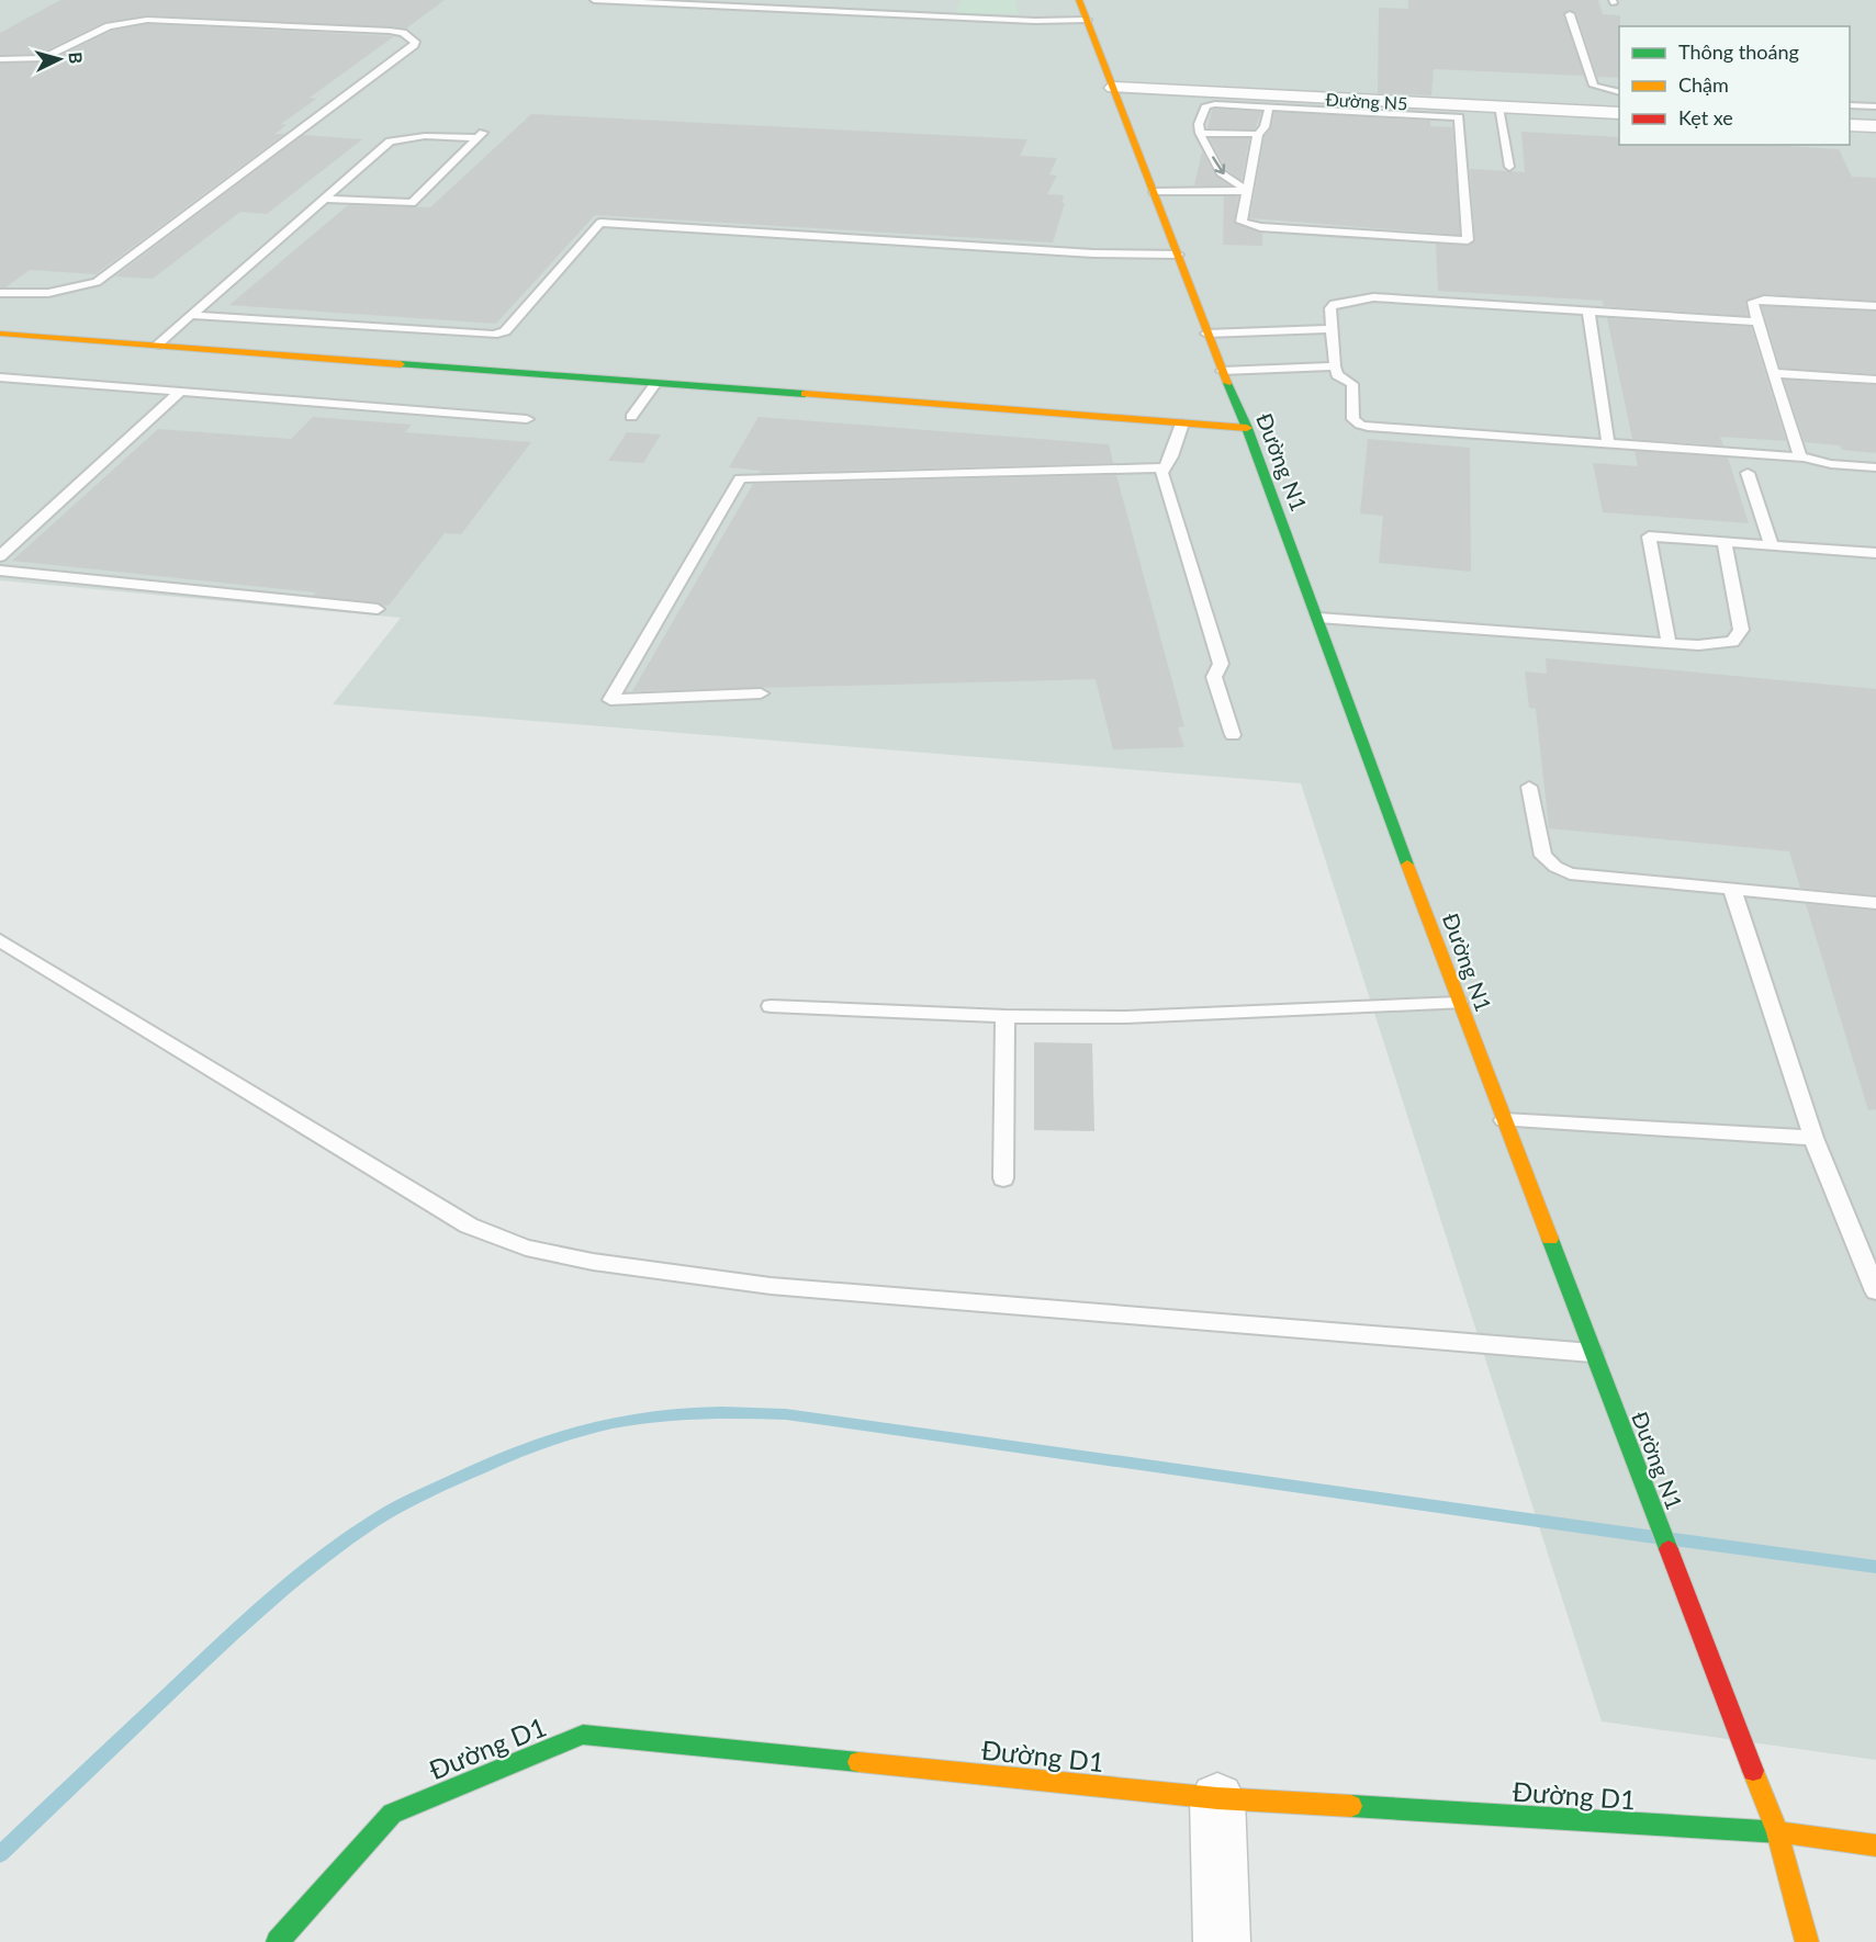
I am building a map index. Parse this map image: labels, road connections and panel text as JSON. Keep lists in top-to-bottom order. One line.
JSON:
{"streets":{"street":["Đường N5","Đường N1","Đường D1"]},"crossings":[["Đường N5","Đường N1"],["Đường N1","Đường D1"]],"legend":["Thông thoáng","Chậm","Kẹt xe"],"north":"right"}
